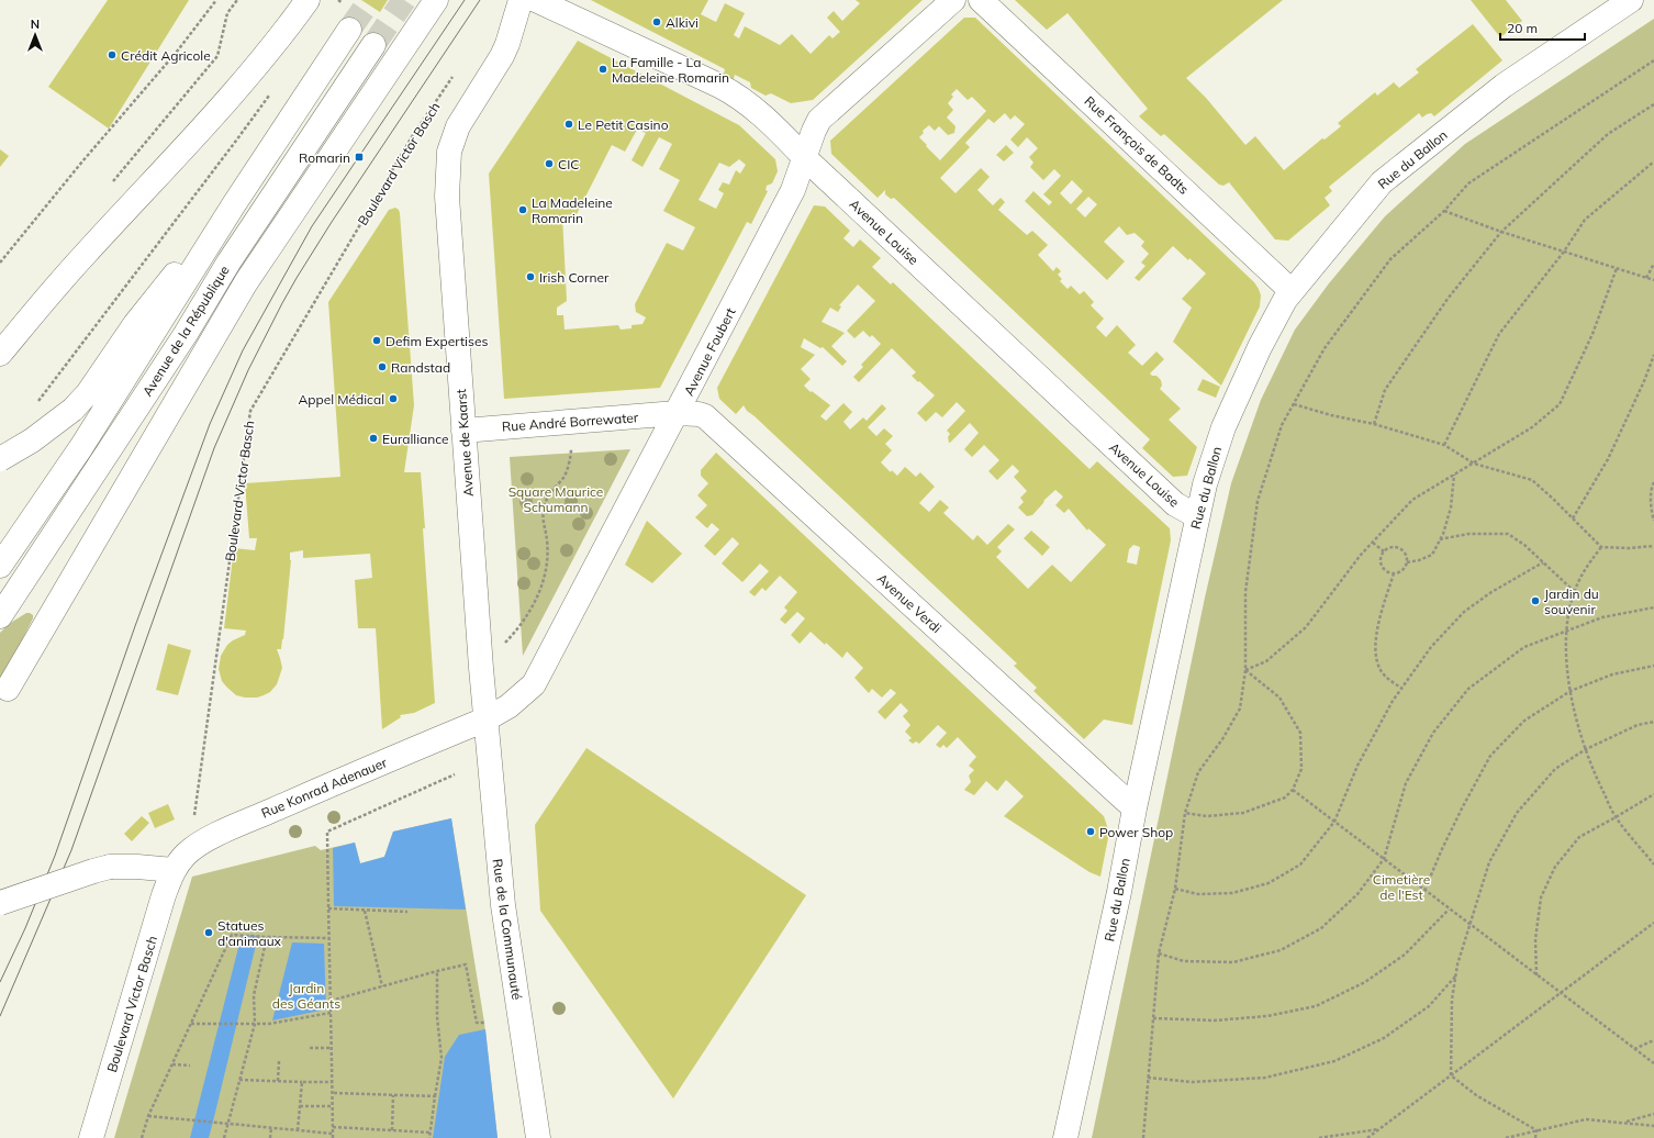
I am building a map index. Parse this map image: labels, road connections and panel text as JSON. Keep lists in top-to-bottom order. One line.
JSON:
{"streets":{"street":["Rue François de Badts","Rue du Ballon","Boulevard Victor Basch","Avenue Louise","Avenue de la République","Avenue Foubert","Rue André Borrewater","Avenue de Kaarst","Avenue Verdi","Rue Konrad Adenauer","Rue de la Communauté"]},"crossings":[["Rue François de Badts","Rue du Ballon"],["Rue du Ballon","Avenue Louise"],["Rue du Ballon","Avenue Verdi"],["Boulevard Victor Basch","Rue Konrad Adenauer"],["Avenue Louise","Avenue Foubert"],["Avenue Foubert","Rue André Borrewater"],["Avenue Foubert","Avenue de Kaarst"],["Avenue Foubert","Avenue Verdi"],["Avenue Foubert","Rue Konrad Adenauer"],["Avenue Foubert","Rue de la Communauté"],["Rue André Borrewater","Avenue de Kaarst"],["Rue André Borrewater","Avenue Verdi"],["Avenue de Kaarst","Rue Konrad Adenauer"],["Avenue de Kaarst","Rue de la Communauté"],["Rue Konrad Adenauer","Rue de la Communauté"]],"parks":["Square Maurice Schumann","Cimetière de l'Est","Jardin des Géants"],"places":{"other":["Alkivi","Crédit Agricole","La Famille - La Madeleine Romarin","Le Petit Casino","CIC","La Madeleine Romarin","Irish Corner","Defim Expertises","Randstad","Appel Médical","Euralliance","Jardin du souvenir","Power Shop","Statues d'animaux"],"transit":["Romarin"]},"scale_bar":"20 m","north":"top"}
